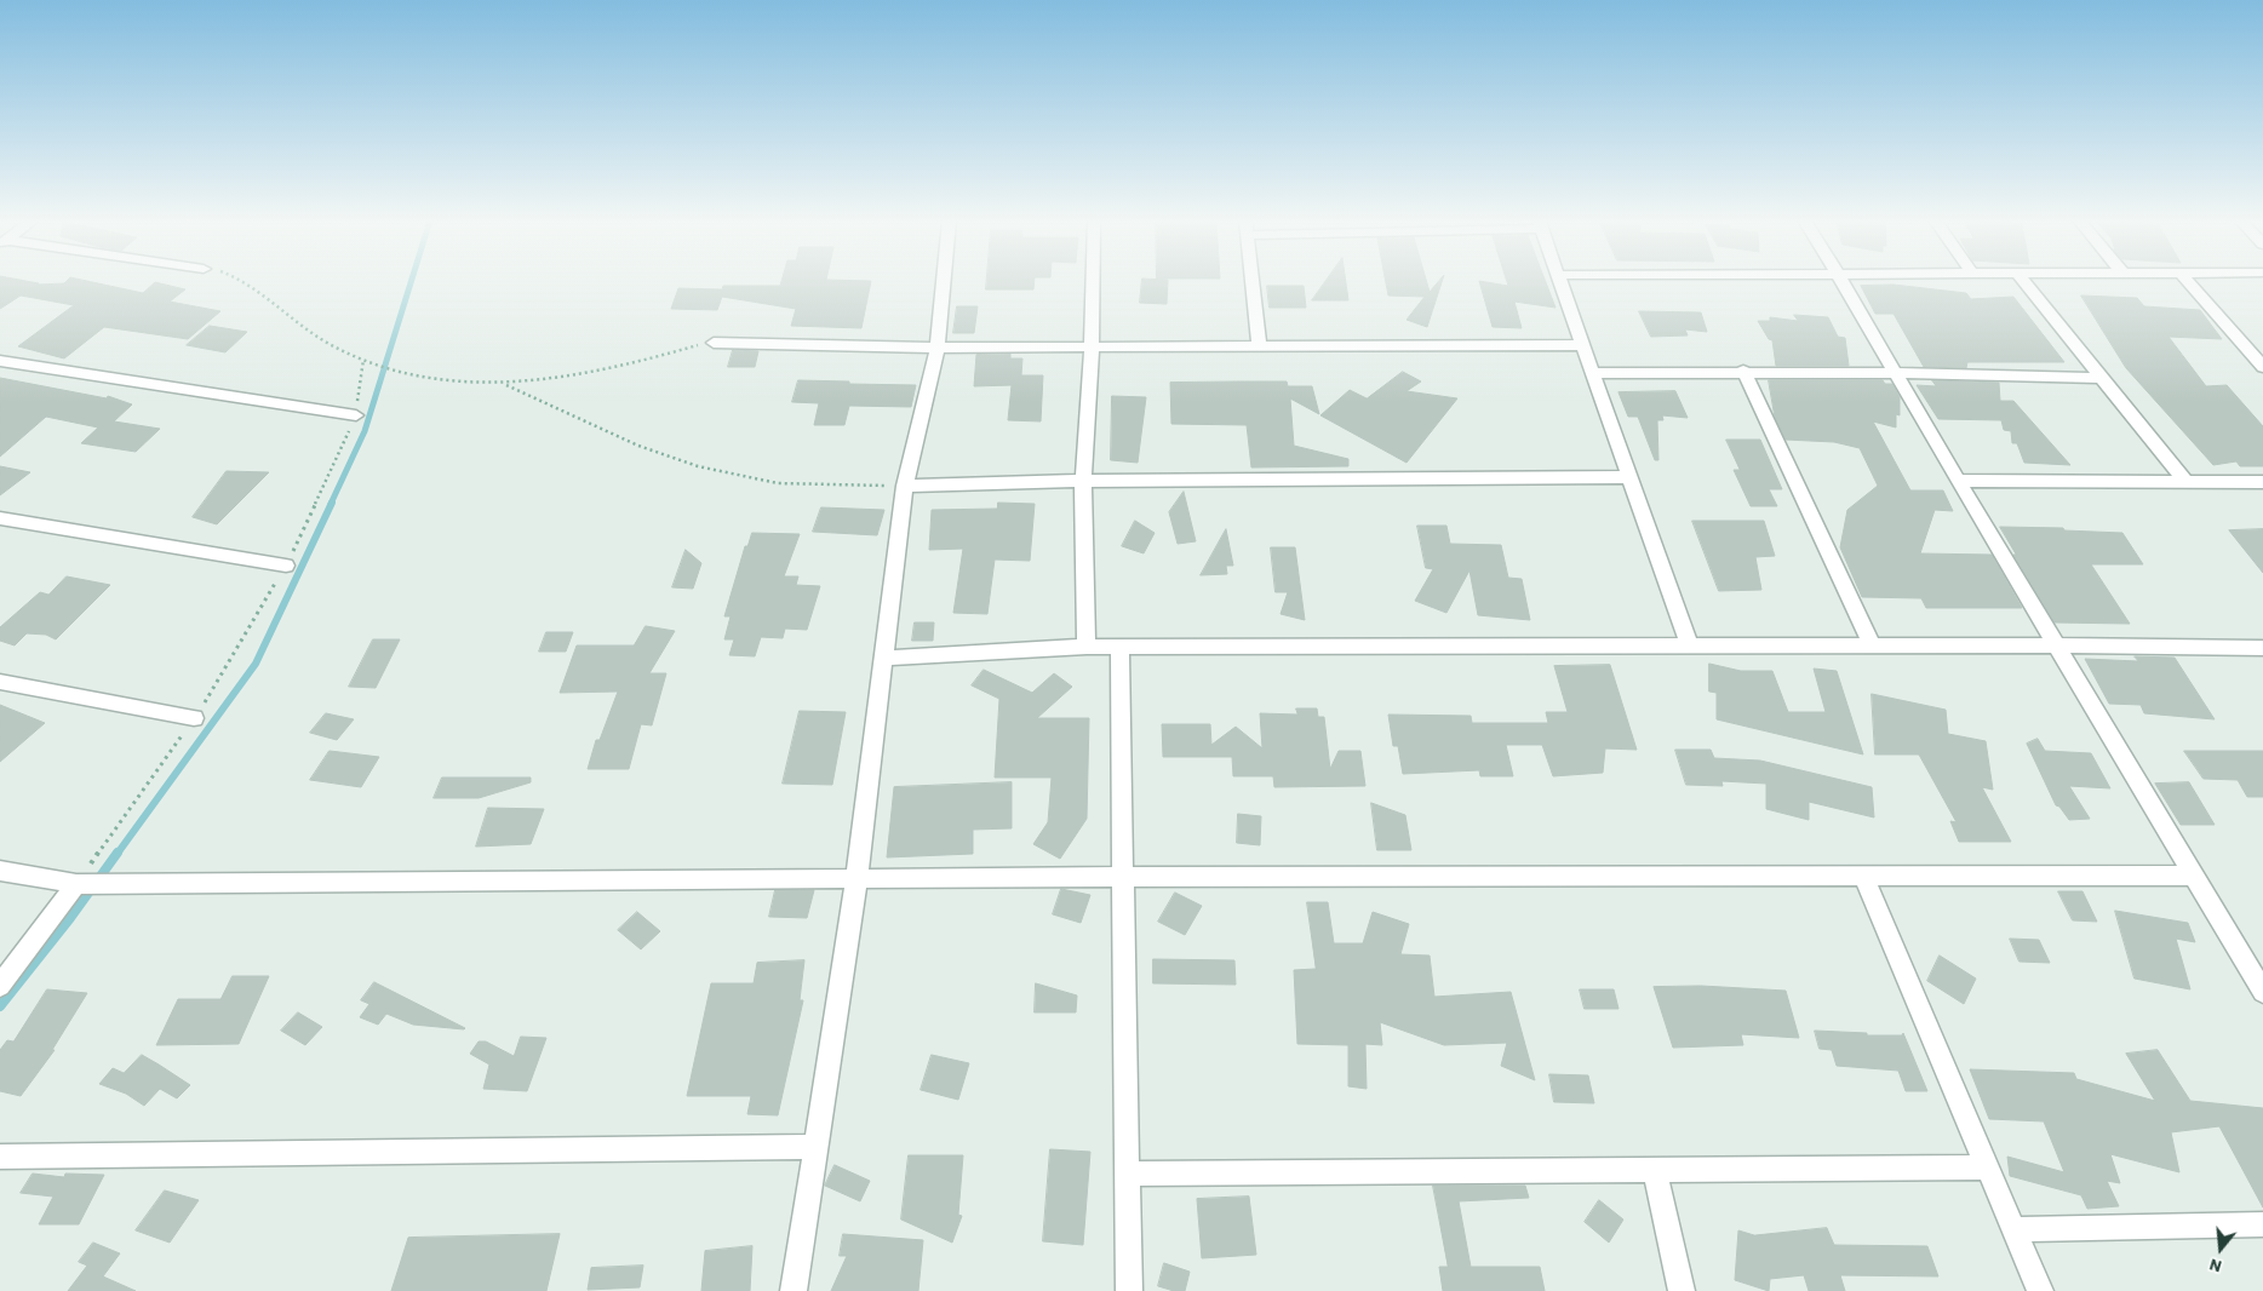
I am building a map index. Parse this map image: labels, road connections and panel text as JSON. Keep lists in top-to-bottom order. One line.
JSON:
{"north":"bottom"}
